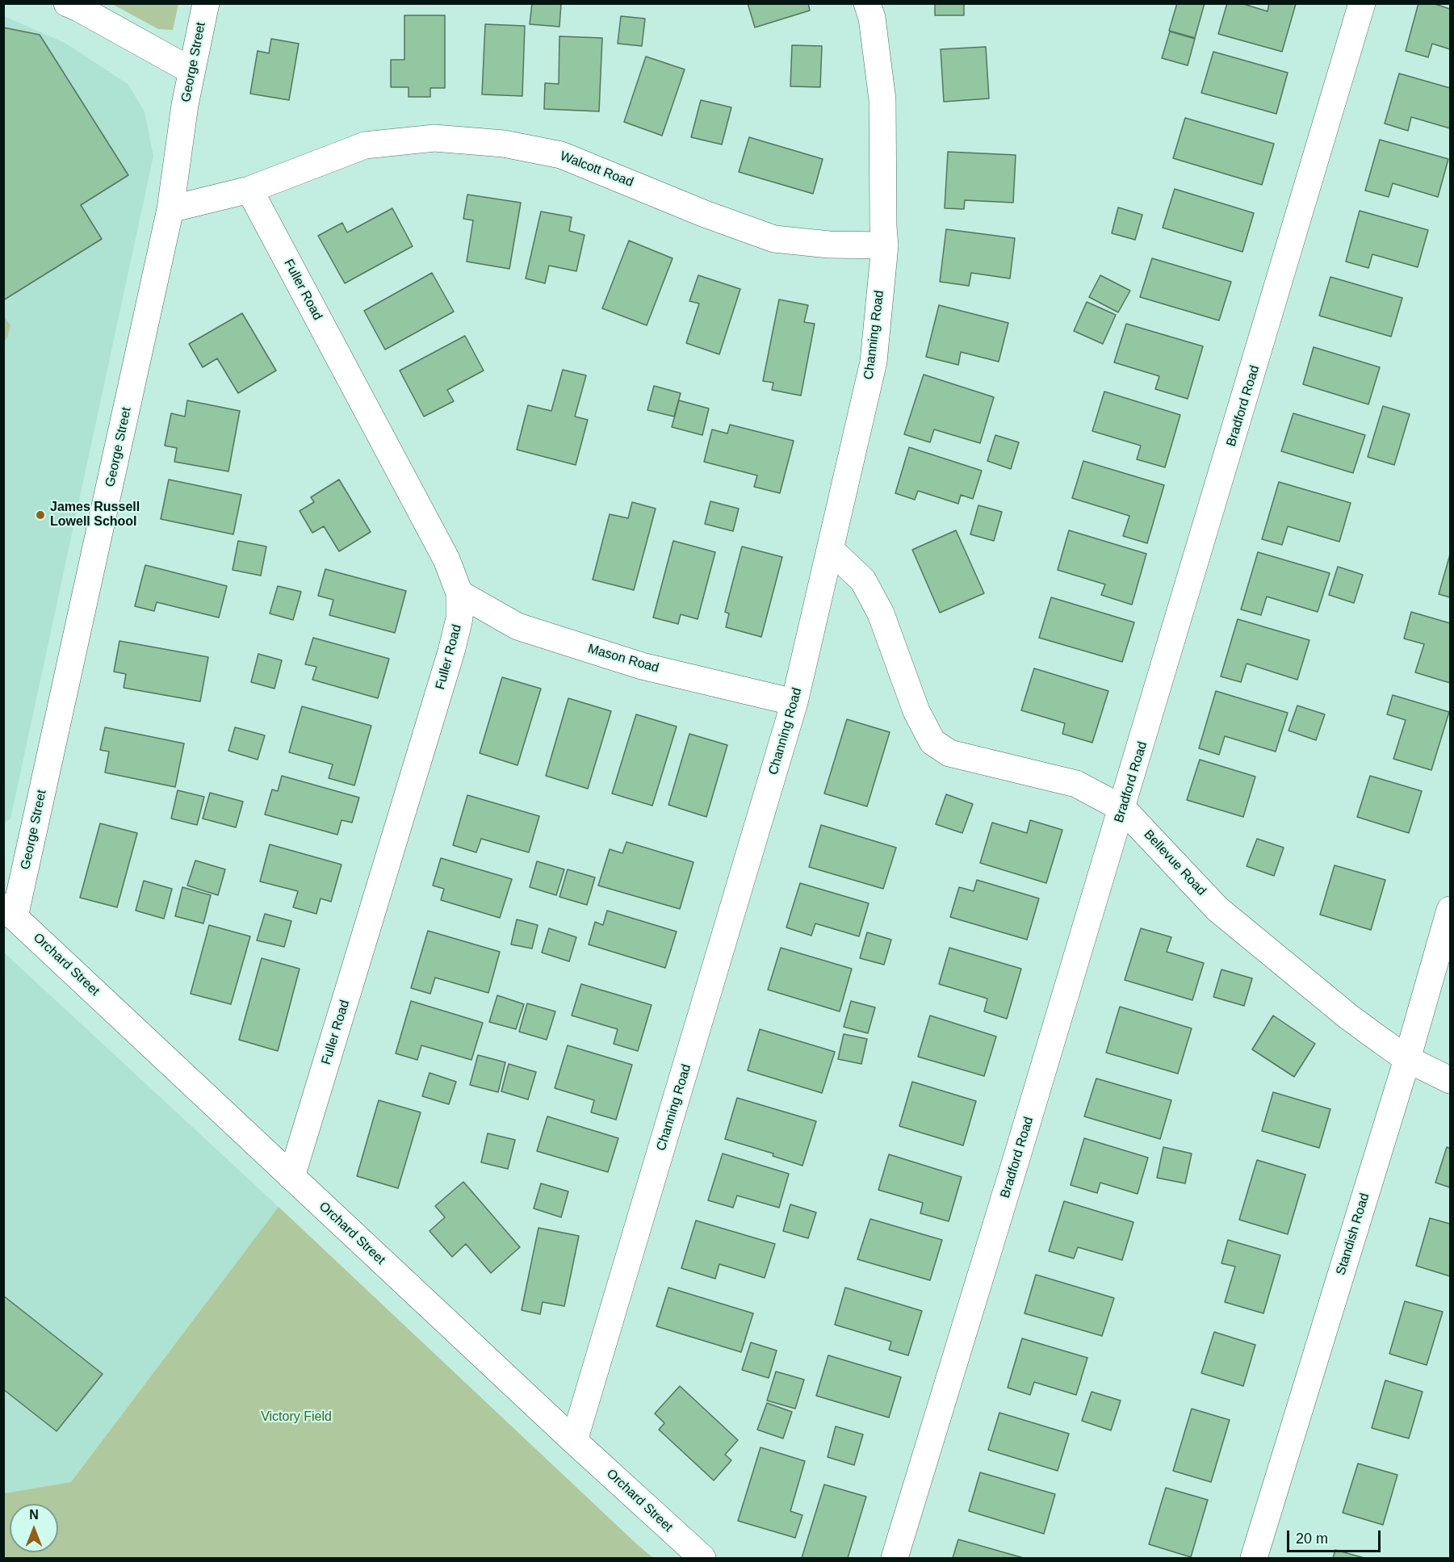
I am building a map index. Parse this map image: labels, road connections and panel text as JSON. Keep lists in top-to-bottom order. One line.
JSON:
{"streets":{"street":["George Street","Walcott Road","Fuller Road","Channing Road","Bradford Road","Mason Road","Bellevue Road","Orchard Street","Standish Road"]},"crossings":[["George Street","Orchard Street"],["Walcott Road","Fuller Road"],["Walcott Road","Channing Road"],["Fuller Road","Mason Road"],["Fuller Road","Orchard Street"],["Channing Road","Mason Road"],["Channing Road","Bellevue Road"],["Channing Road","Orchard Street"],["Bradford Road","Bellevue Road"],["Bellevue Road","Standish Road"]],"parks":["Victory Field"],"places":["James Russell Lowell School"],"scale_bar":"20 m","north":"top"}
